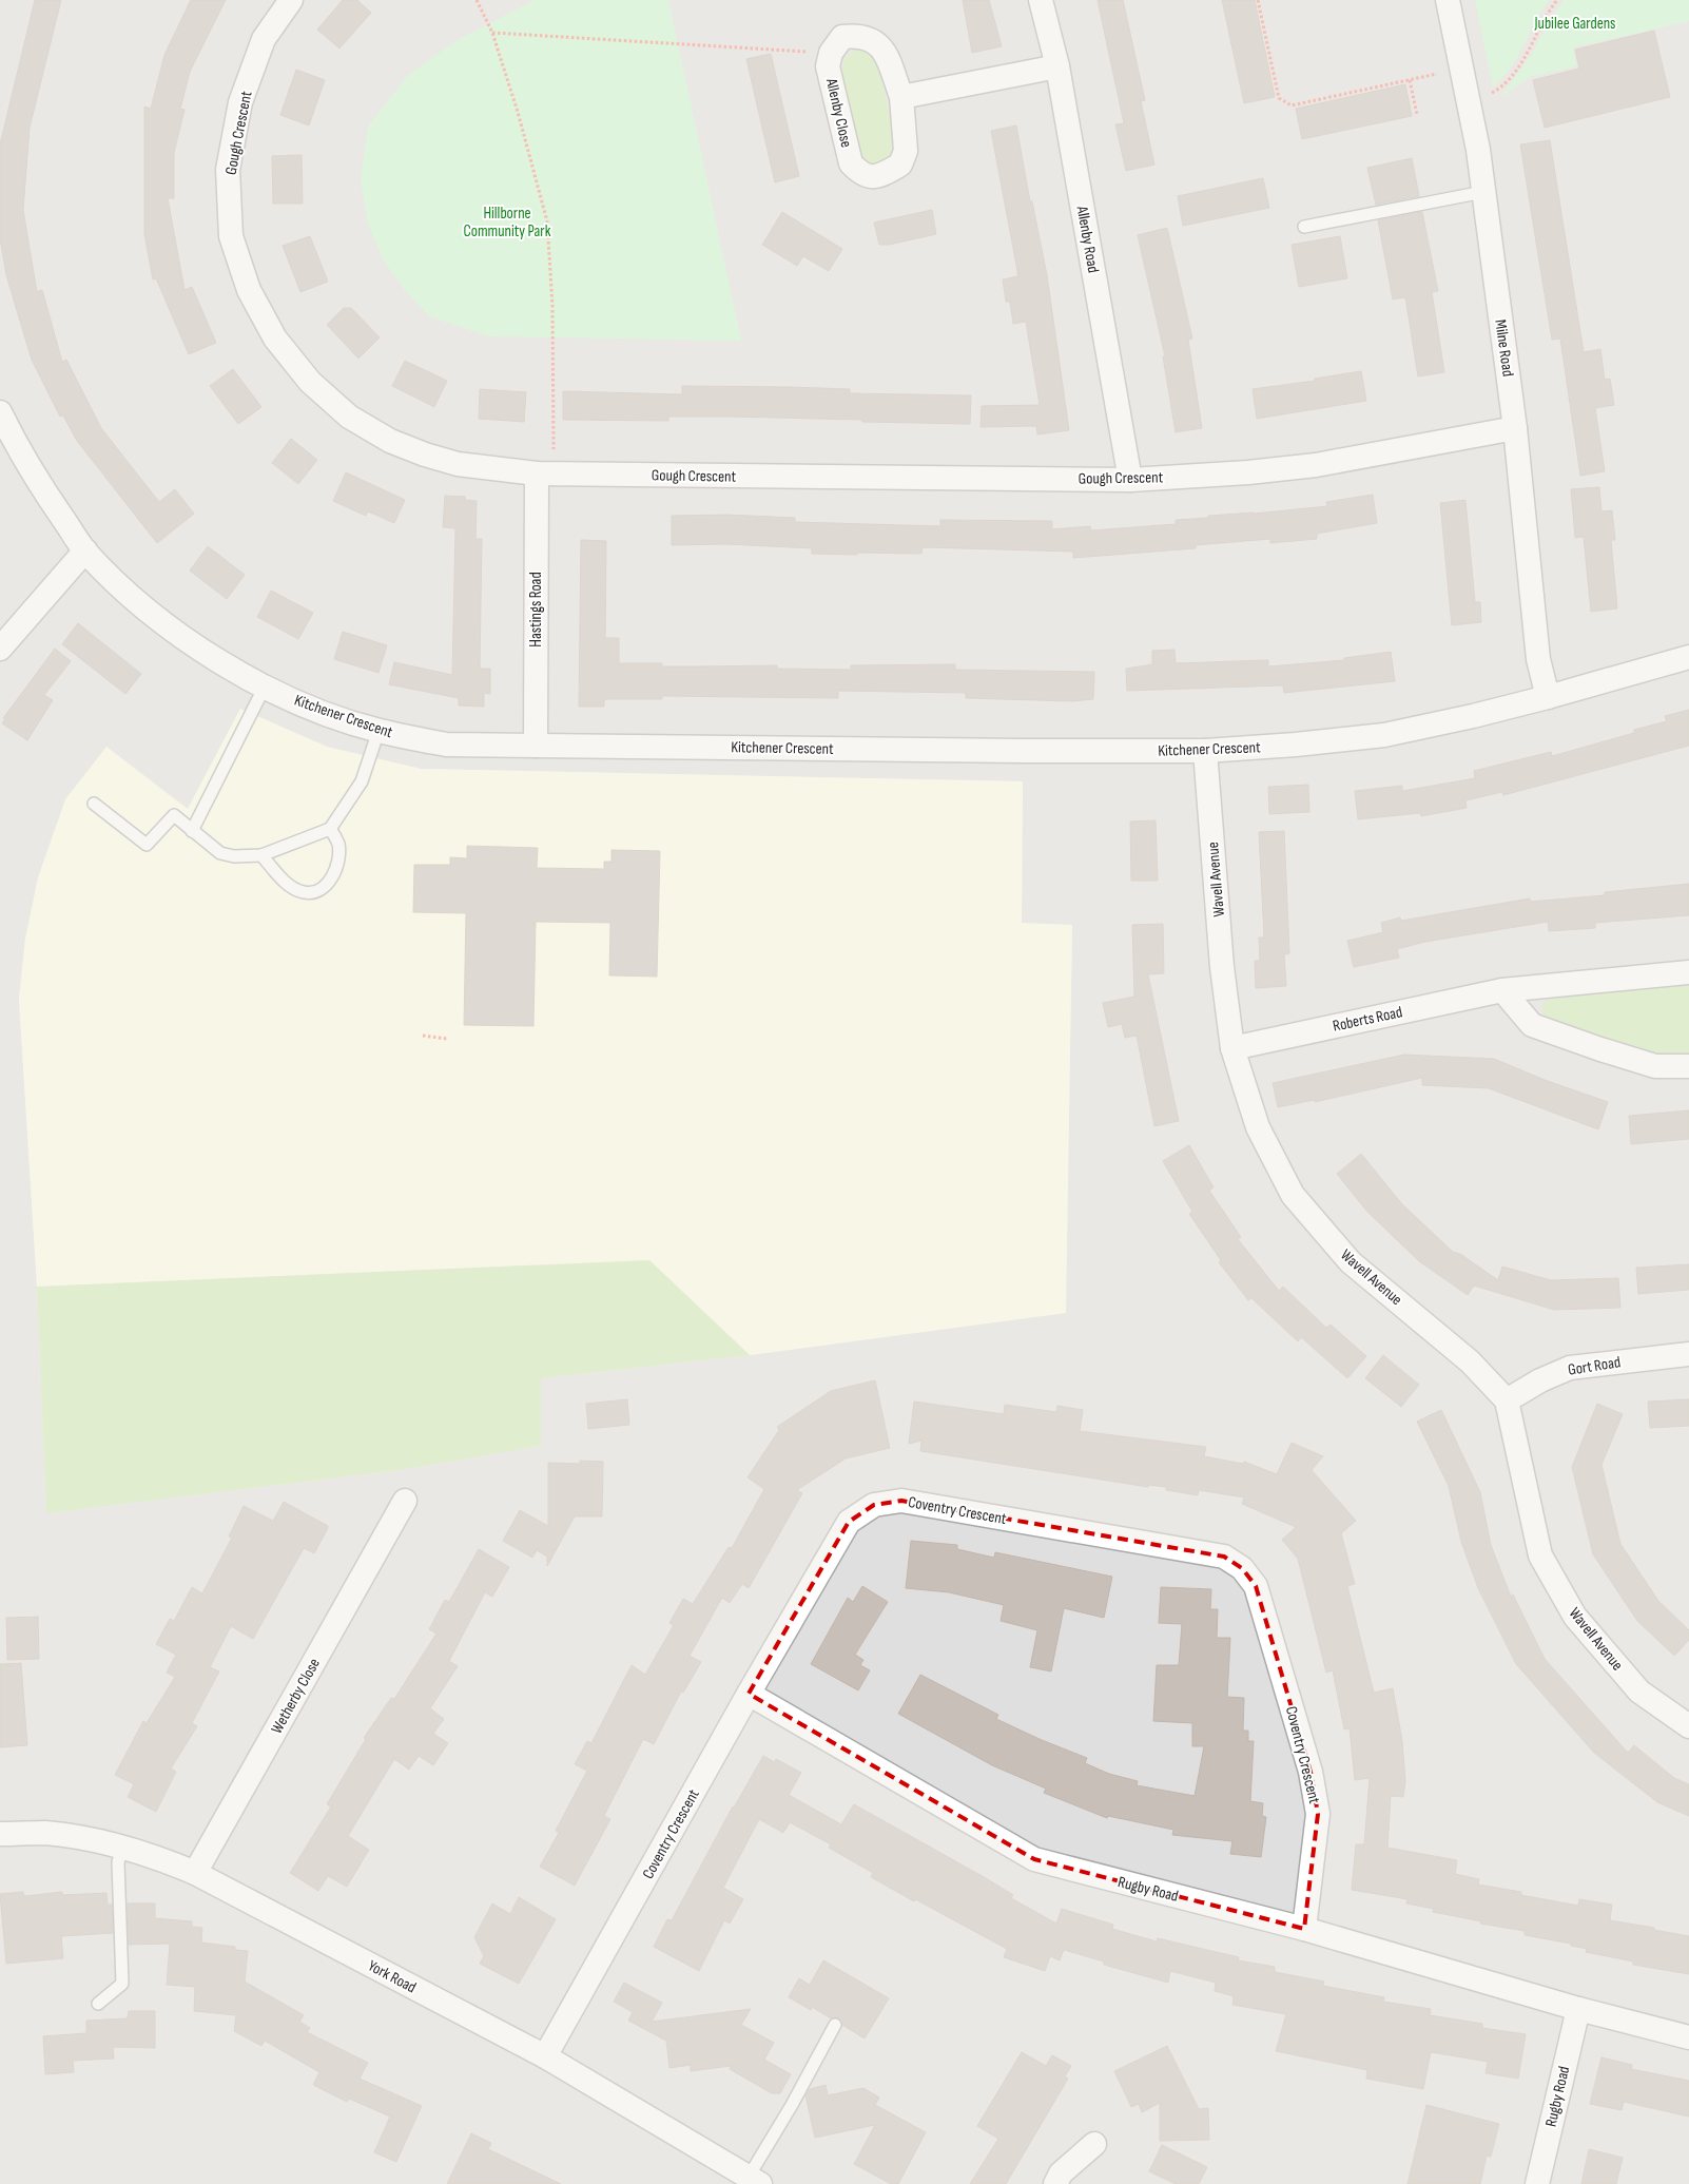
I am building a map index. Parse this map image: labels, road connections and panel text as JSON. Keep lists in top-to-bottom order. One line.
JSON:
{"streets":{"street":["Allenby Close","Gough Crescent","Allenby Road","Milne Road","Hastings Road","Kitchener Crescent","Wavell Avenue","Roberts Road","Gort Road","Coventry Crescent","Wetherby Close","Rugby Road","York Road"]},"crossings":[["Gough Crescent","Allenby Road"],["Gough Crescent","Milne Road"],["Gough Crescent","Hastings Road"],["Milne Road","Kitchener Crescent"],["Hastings Road","Kitchener Crescent"],["Kitchener Crescent","Wavell Avenue"],["Wavell Avenue","Roberts Road"],["Wavell Avenue","Gort Road"],["Coventry Crescent","Rugby Road"],["Coventry Crescent","York Road"],["Wetherby Close","York Road"]],"parks":["Jubilee Gardens","Hillborne Community Park"]}
